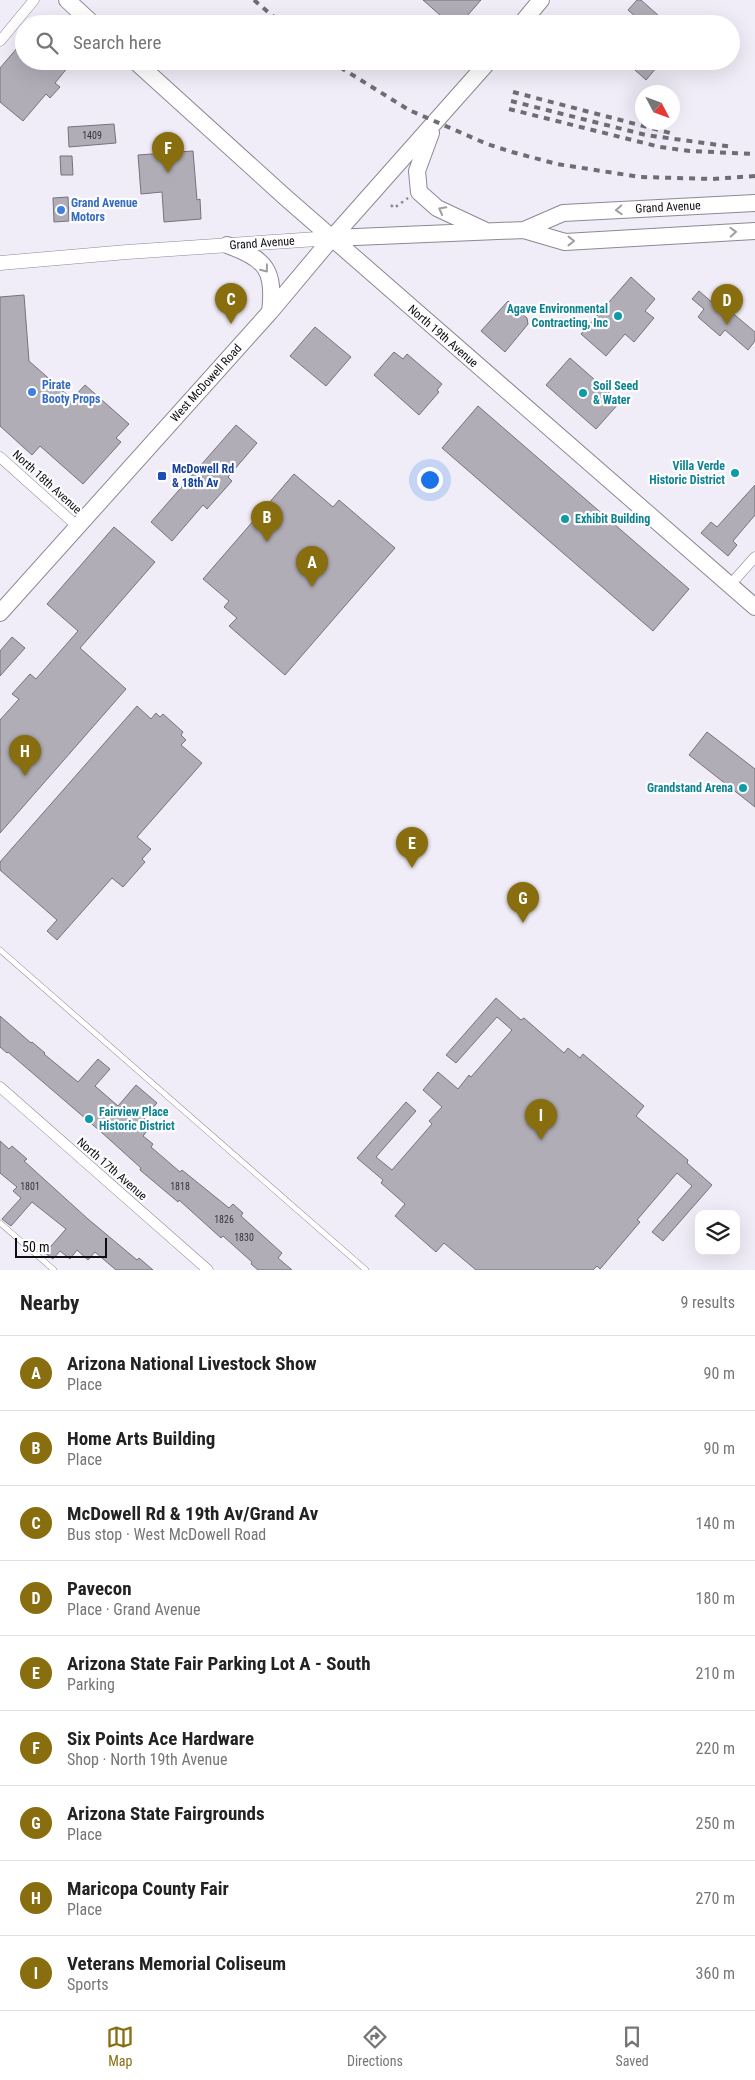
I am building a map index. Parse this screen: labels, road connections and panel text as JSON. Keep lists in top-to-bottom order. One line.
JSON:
{"streets":{"main road":["Grand Avenue","North 19th Avenue","West McDowell Road"],"street":["North 18th Avenue","North 17th Avenue"]},"crossings":[["Grand Avenue","North 19th Avenue"],["Grand Avenue","West McDowell Road"],["North 19th Avenue","West McDowell Road"],["West McDowell Road","North 18th Avenue"]],"places":{"other":["Grand Avenue Motors","Agave Environmental Contracting, Inc","Pirate Booty Props","Soil Seed & Water","Villa Verde Historic District","Exhibit Building","Grandstand Arena","Fairview Place Historic District"],"transit":["McDowell Rd & 18th Av"]},"house_numbers":["1409","1801","1818","1826","1830"],"scale_bar":"50 m","north":"bottom right","page":{"search":"Search here","pins":["F","C","D","B","A","H","E","G","I"],"scale":"50 m","heading":["Nearby","9 results"],"list":[{"mark":"A","name":"Arizona National Livestock Show","note":"Place","value":"90 m"},{"mark":"B","name":"Home Arts Building","note":"Place","value":"90 m"},{"mark":"C","name":"McDowell Rd & 19th Av/Grand Av","note":"Bus stop · West McDowell Road","value":"140 m"},{"mark":"D","name":"Pavecon","note":"Place · Grand Avenue","value":"180 m"},{"mark":"E","name":"Arizona State Fair Parking Lot A - South","note":"Parking","value":"210 m"},{"mark":"F","name":"Six Points Ace Hardware","note":"Shop · North 19th Avenue","value":"220 m"},{"mark":"G","name":"Arizona State Fairgrounds","note":"Place","value":"250 m"},{"mark":"H","name":"Maricopa County Fair","note":"Place","value":"270 m"},{"mark":"I","name":"Veterans Memorial Coliseum","note":"Sports","value":"360 m"}],"nav":["Map","Directions","Saved"]}}
